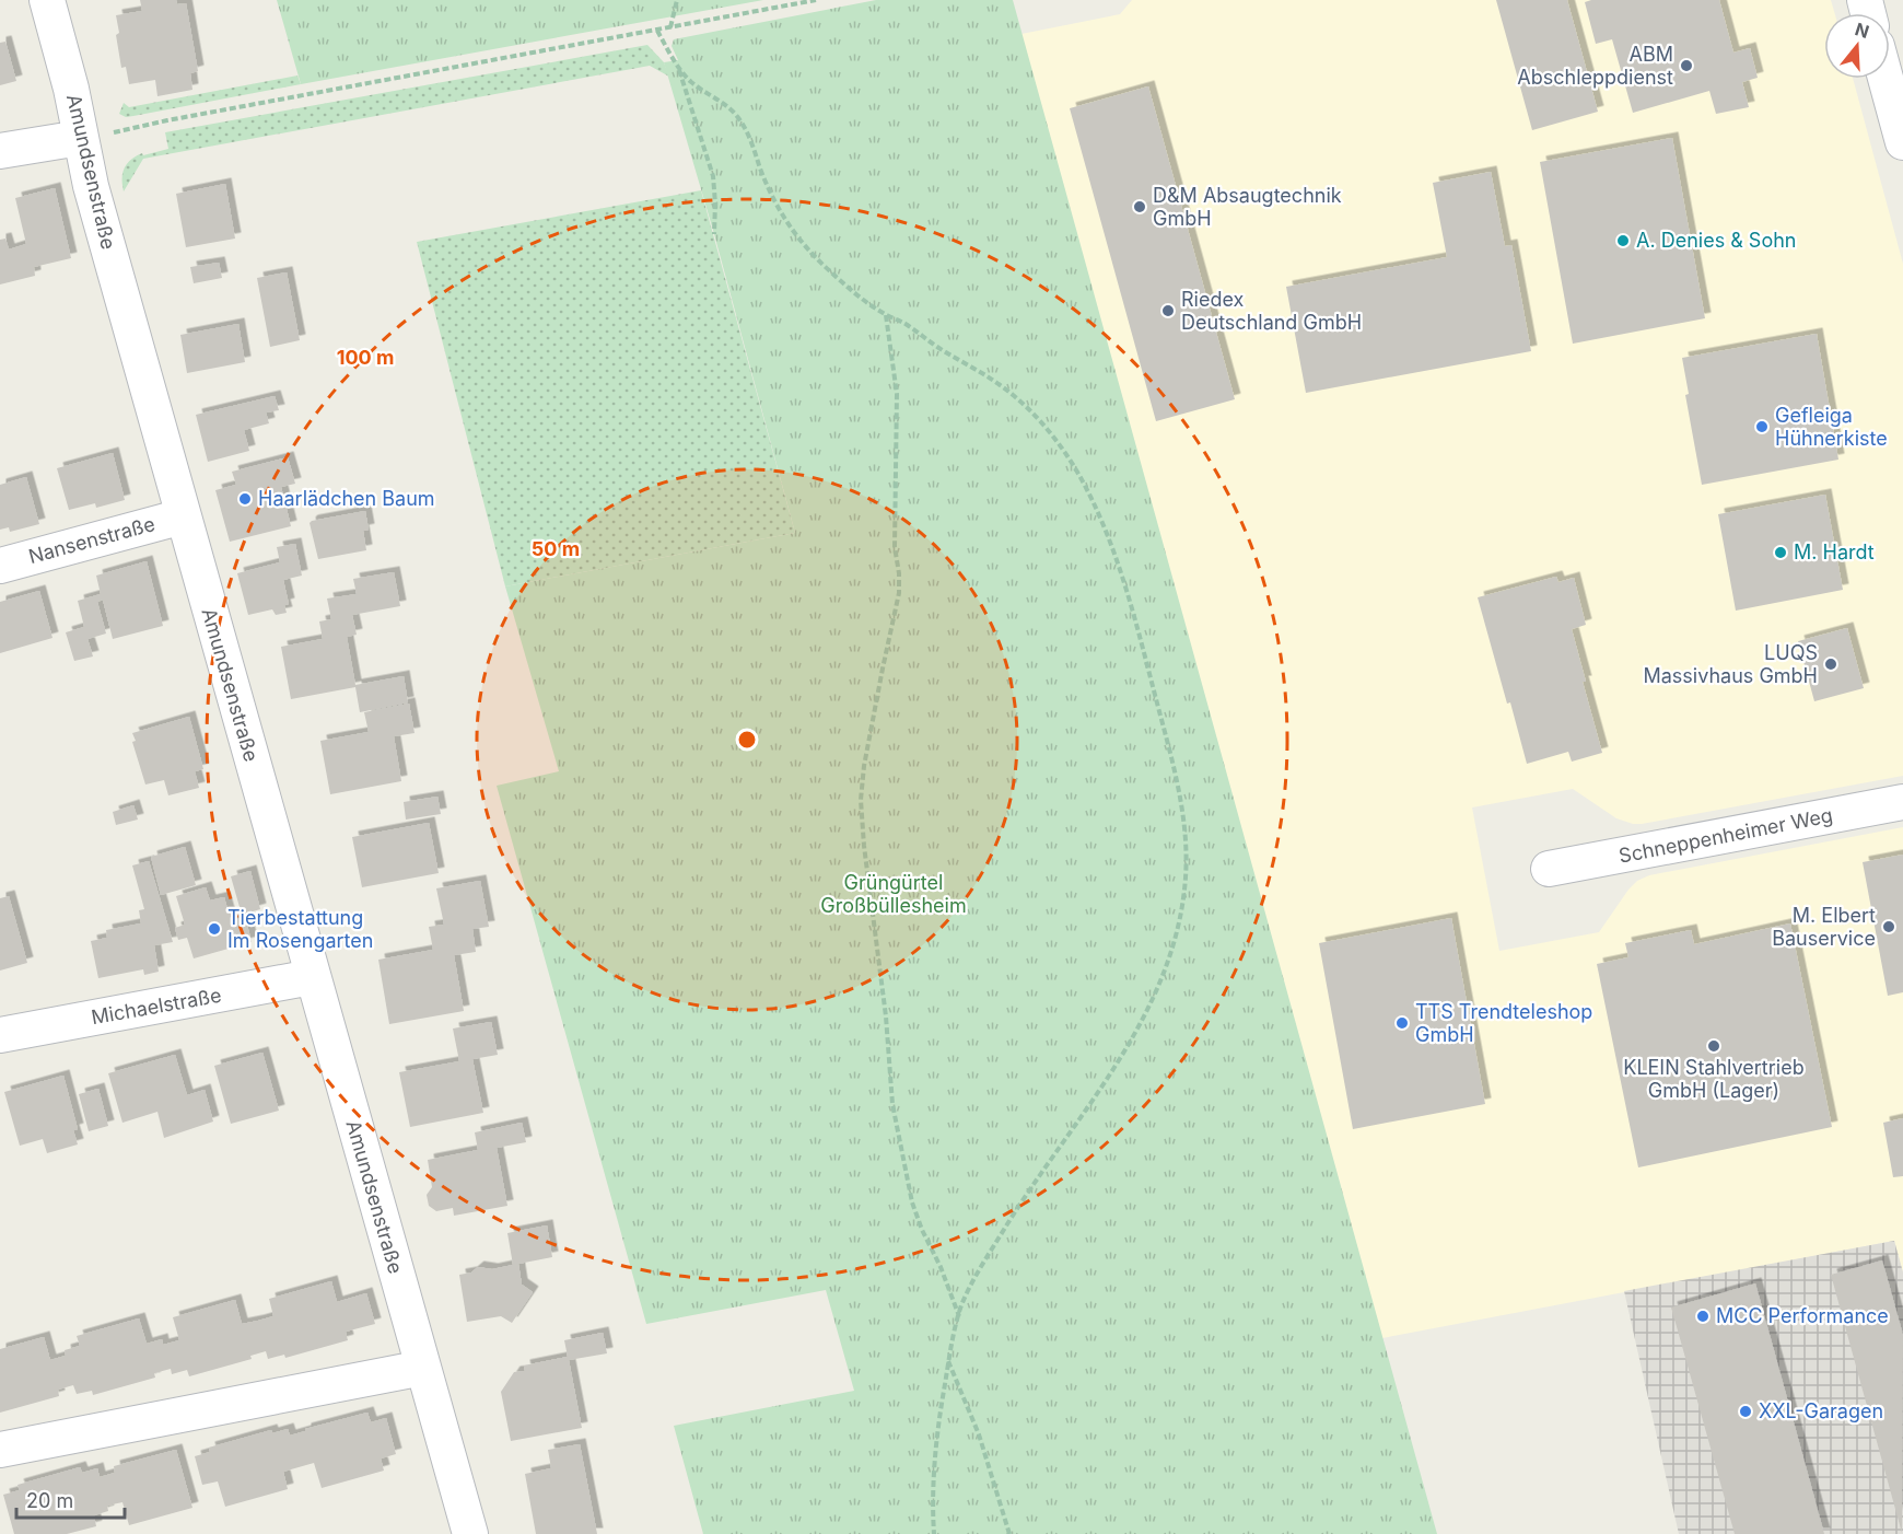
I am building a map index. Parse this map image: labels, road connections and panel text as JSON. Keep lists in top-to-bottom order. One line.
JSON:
{"streets":{"street":["Amundsenstraße","Nansenstraße","Schneppenheimer Weg","Michaelstraße"]},"crossings":[["Amundsenstraße","Nansenstraße"],["Amundsenstraße","Michaelstraße"]],"parks":["Grüngürtel Großbüllesheim"],"places":["ABM Abschleppdienst","D&M Absaugtechnik GmbH","A. Denies & Sohn","Riedex Deutschland GmbH","Gefleiga Hühnerkiste","Haarlädchen Baum","M. Hardt","LUQS Massivhaus GmbH","M. Elbert Bauservice","Tierbestattung Im Rosengarten","TTS Trendteleshop GmbH","KLEIN Stahlvertrieb GmbH (Lager)","MCC Performance","XXL-Garagen"],"scale_bar":"20 m","north":"top","rings":["100 m","50 m"]}
